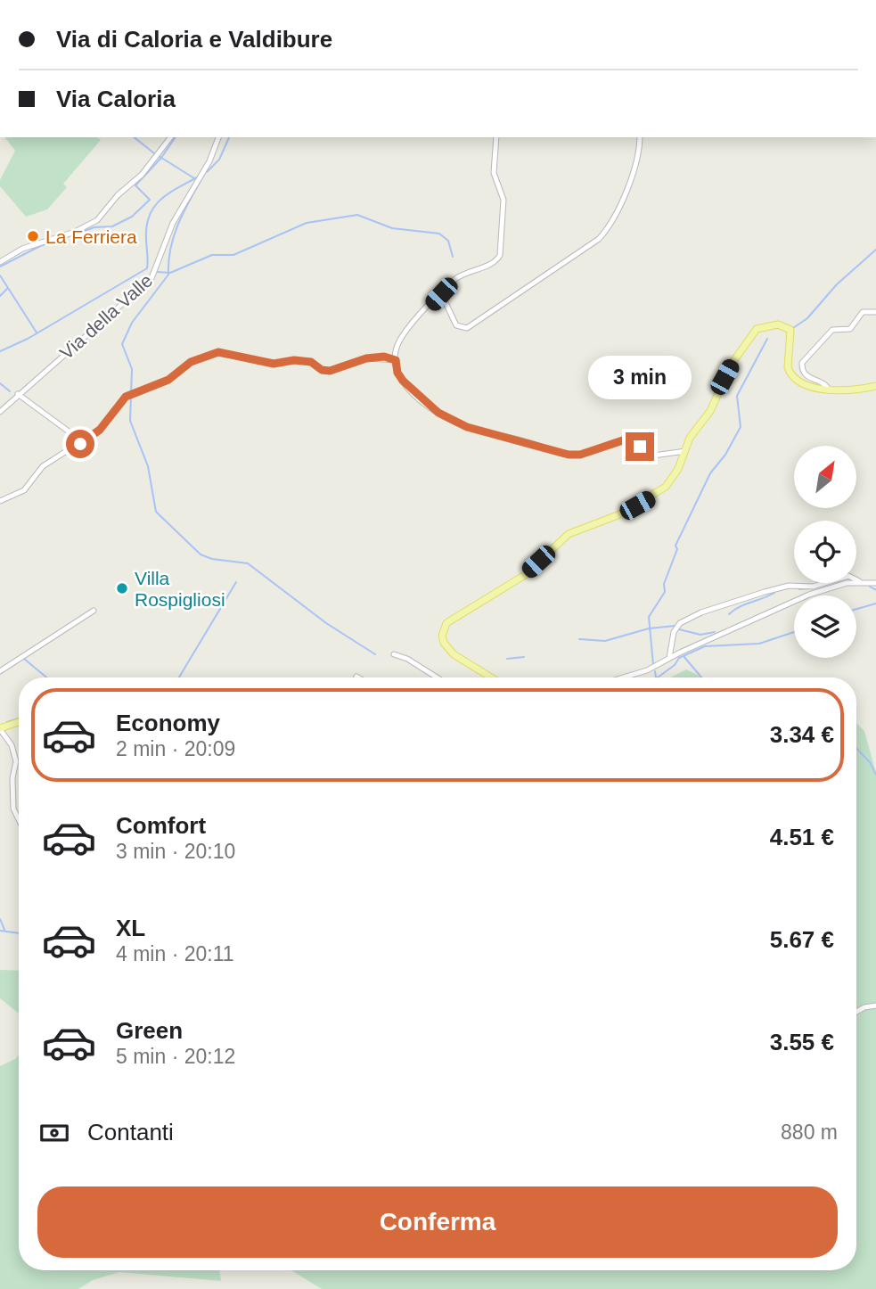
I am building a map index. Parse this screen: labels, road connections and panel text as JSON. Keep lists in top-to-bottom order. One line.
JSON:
{"streets":{"street":["Via della Valle"]},"places":["La Ferriera","Villa Rospigliosi"],"north":"top right","page":{"banner":["Via di Caloria e Valdibure","Via Caloria"],"bubble":"3 min","list":[{"name":"Economy","note":"2 min · 20:09","value":"3.34 €"},{"name":"Comfort","note":"3 min · 20:10","value":"4.51 €"},{"name":"XL","note":"4 min · 20:11","value":"5.67 €"},{"name":"Green","note":"5 min · 20:12","value":"3.55 €"}],"pay":["Contanti","880 m"],"buttons":"Conferma"}}
